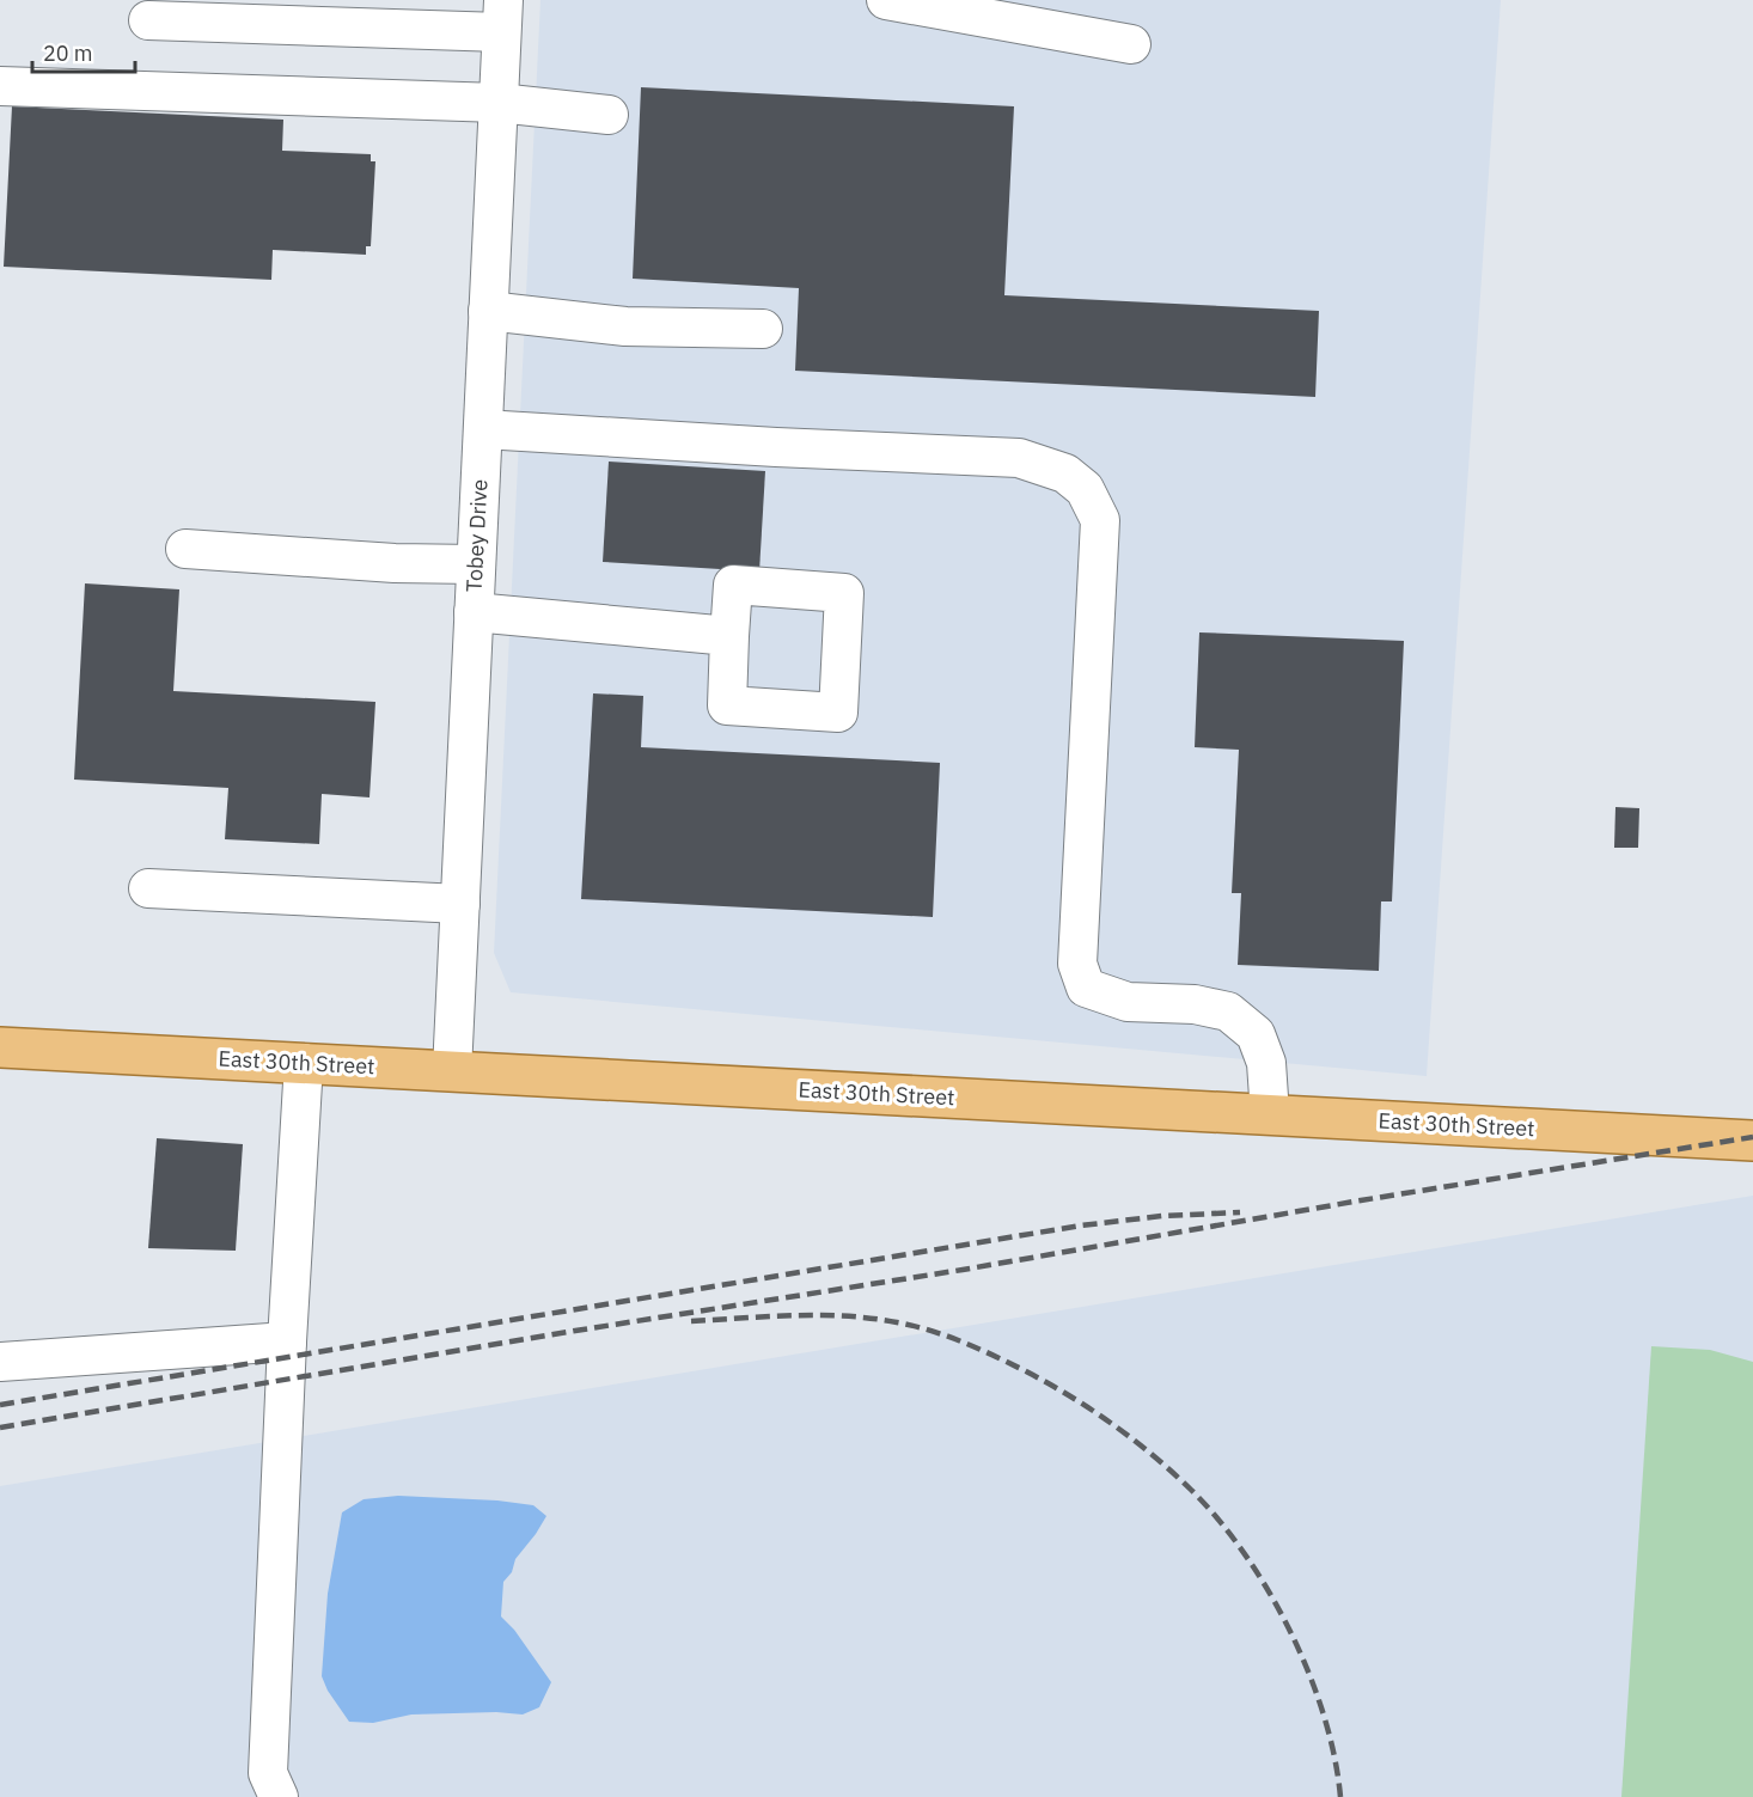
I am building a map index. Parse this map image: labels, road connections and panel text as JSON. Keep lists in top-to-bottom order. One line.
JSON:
{"streets":{"main road":["East 30th Street"],"street":["Tobey Drive"]},"crossings":[["Tobey Drive","East 30th Street"]],"scale_bar":"20 m"}
